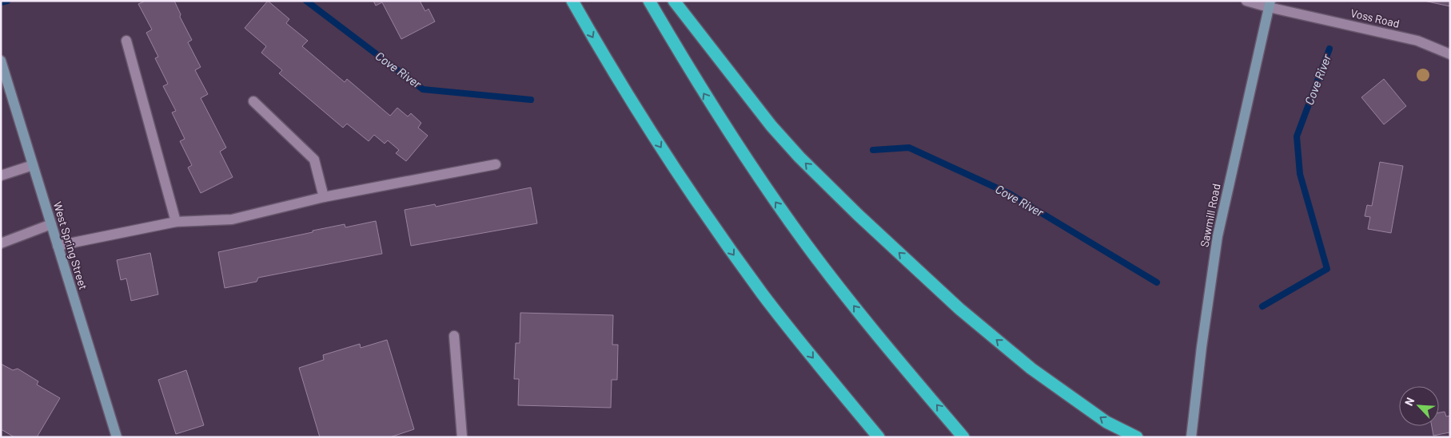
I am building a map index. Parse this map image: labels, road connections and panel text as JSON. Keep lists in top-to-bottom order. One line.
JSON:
{"streets":{"main road":["Sawmill Road","West Spring Street"],"street":["Voss Road"]},"crossings":[["Voss Road","Sawmill Road"]],"water":["Cove River"],"north":"top left"}
